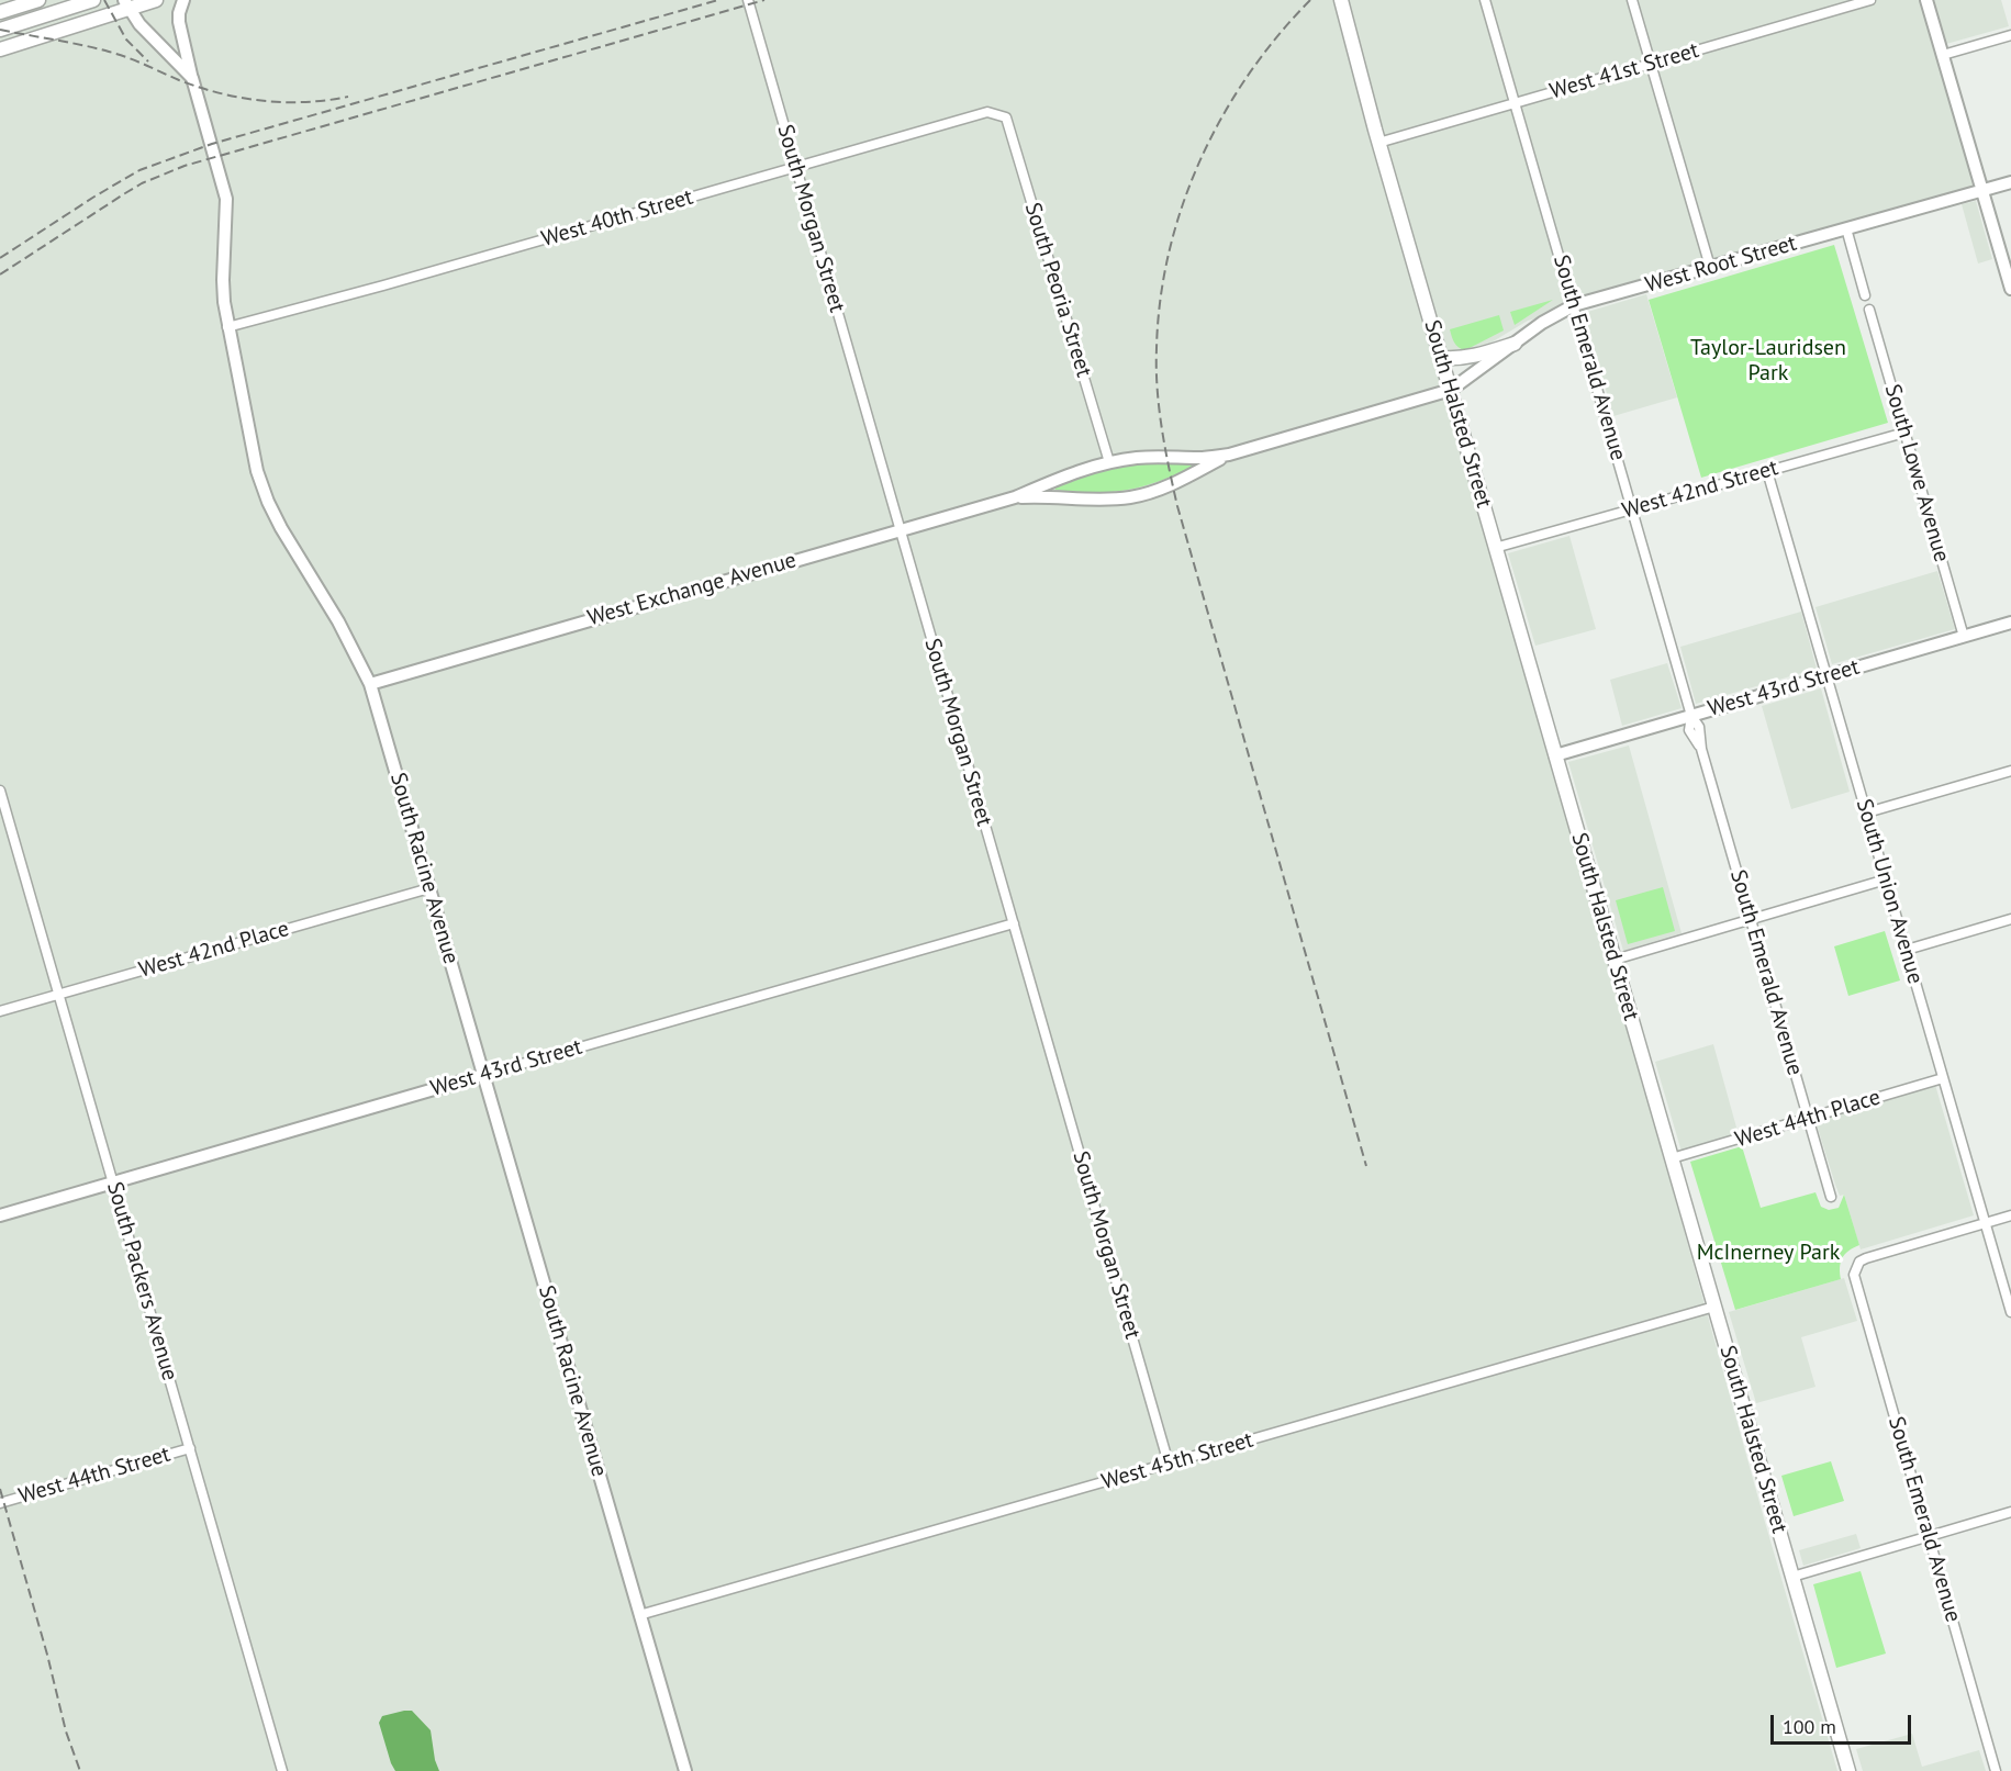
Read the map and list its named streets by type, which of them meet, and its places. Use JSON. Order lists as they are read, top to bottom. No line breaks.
{"streets":{"main road":["South Halsted Street"],"street":["West 41st Street","West 40th Street","South Morgan Street","West Root Street","South Peoria Street","South Emerald Avenue","South Lowe Avenue","West 42nd Street","West Exchange Avenue","West 43rd Street","South Racine Avenue","South Union Avenue","West 42nd Place","West 44th Place","South Packers Avenue","West 45th Street","West 44th Street"]},"crossings":[["West 41st Street","South Emerald Avenue"],["West 41st Street","South Halsted Street"],["West 40th Street","South Morgan Street"],["West 40th Street","South Peoria Street"],["West 40th Street","South Racine Avenue"],["South Morgan Street","West Exchange Avenue"],["South Morgan Street","West 43rd Street"],["South Morgan Street","West 45th Street"],["West Root Street","South Emerald Avenue"],["West Root Street","South Halsted Street"],["West Root Street","West Exchange Avenue"],["South Peoria Street","West Exchange Avenue"],["South Emerald Avenue","West 42nd Street"],["South Emerald Avenue","West 43rd Street"],["South Emerald Avenue","South Union Avenue"],["South Emerald Avenue","West 44th Place"],["South Halsted Street","West 42nd Street"],["South Halsted Street","West Exchange Avenue"],["South Halsted Street","West 43rd Street"],["South Halsted Street","West 44th Place"],["South Halsted Street","West 45th Street"],["South Lowe Avenue","West 42nd Street"],["South Lowe Avenue","West 43rd Street"],["West 42nd Street","South Union Avenue"],["West Exchange Avenue","South Racine Avenue"],["West 43rd Street","South Racine Avenue"],["West 43rd Street","South Union Avenue"],["West 43rd Street","South Packers Avenue"],["South Racine Avenue","West 42nd Place"],["South Racine Avenue","West 45th Street"],["South Union Avenue","West 44th Place"],["West 42nd Place","South Packers Avenue"],["South Packers Avenue","West 44th Street"]],"parks":["Taylor-Lauridsen Park","McInerney Park"],"scale_bar":"100 m"}
